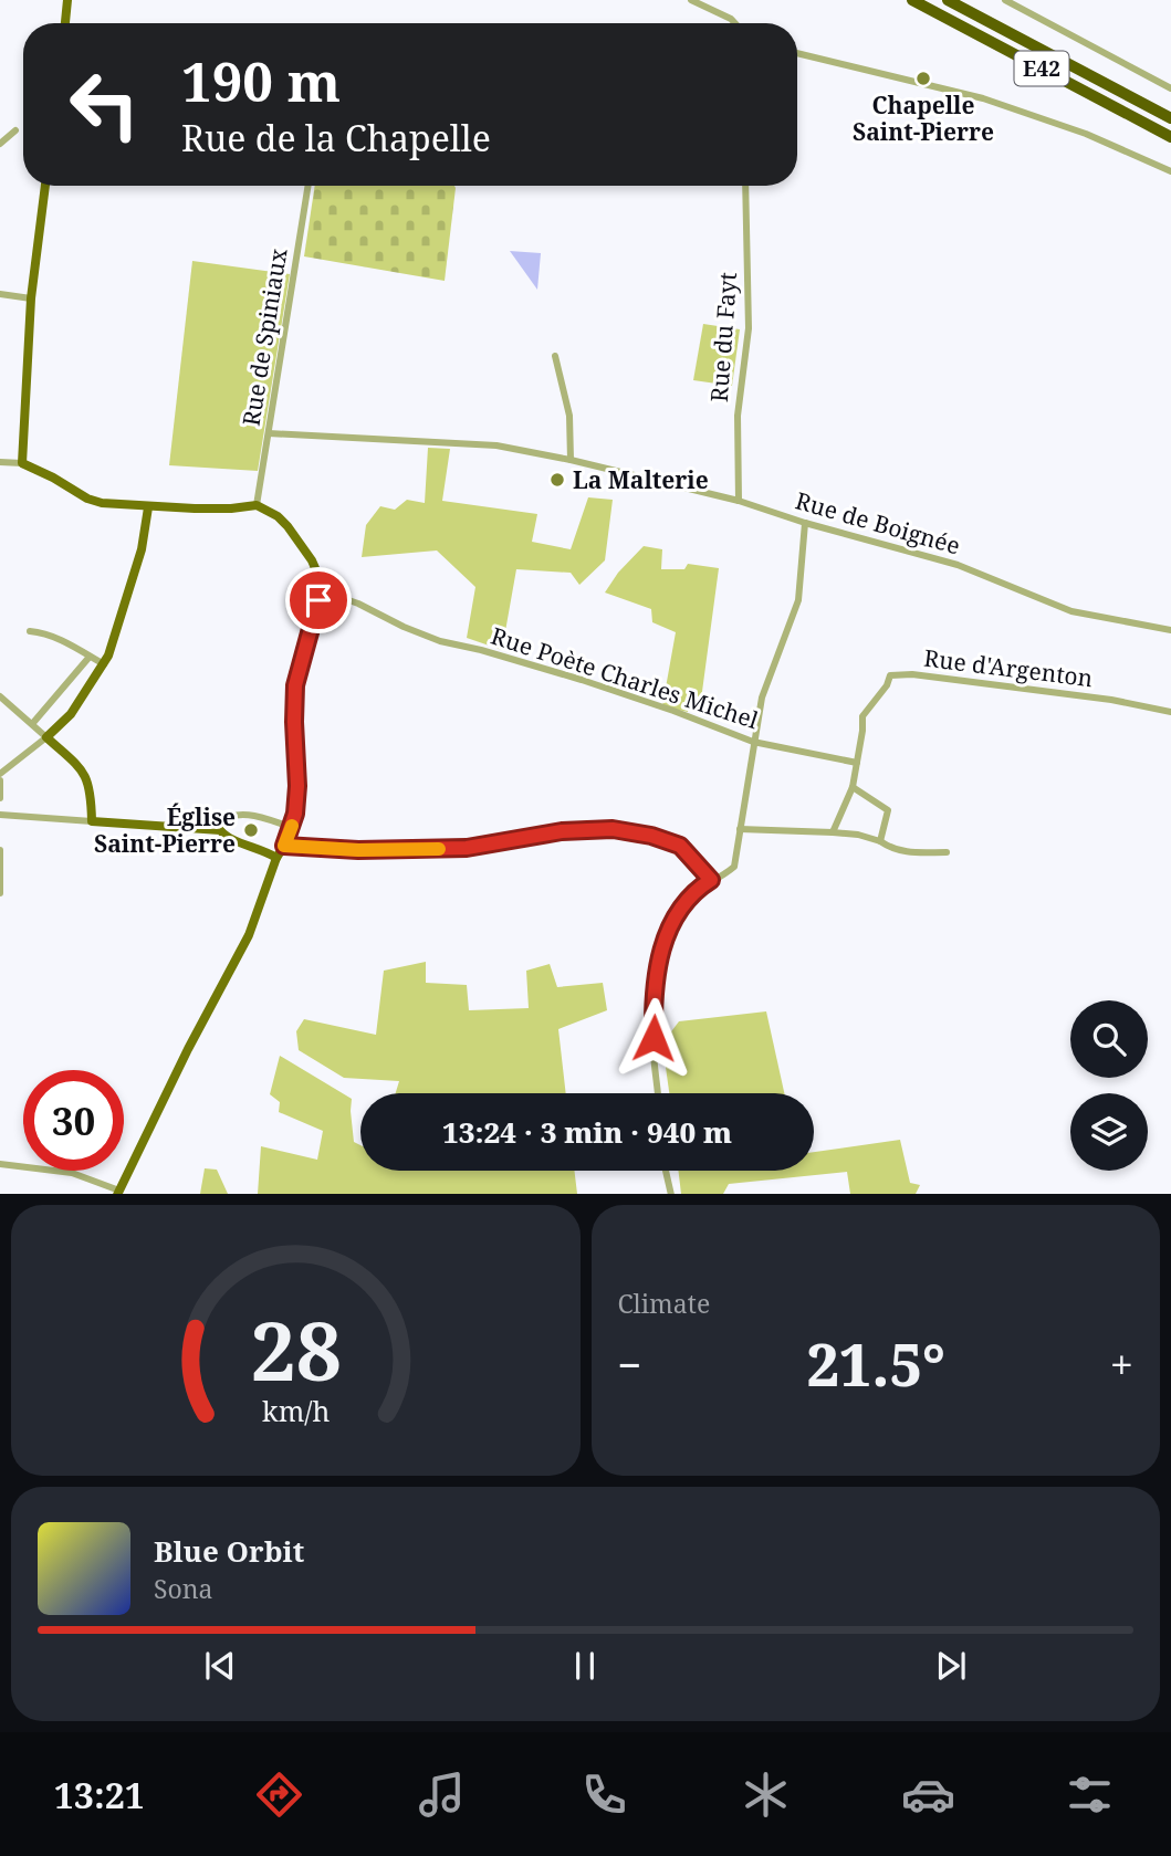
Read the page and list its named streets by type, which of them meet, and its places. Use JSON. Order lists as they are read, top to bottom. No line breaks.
{"streets":{"highway":["E42"],"street":["Rue de Spiniaux","Rue du Fayt","Rue de Boignée","Rue d'Argenton","Rue Poète Charles Michel"]},"crossings":[["Rue de Spiniaux","Rue de Boignée"],["Rue du Fayt","Rue de Boignée"],["Rue d'Argenton","Rue Poète Charles Michel"]],"places":["Chapelle Saint-Pierre","La Malterie","Église Saint-Pierre"],"page":{"turn":["190 m","Rue de la Chapelle"],"limit":"30","trip":"13:24 · 3 min · 940 m","tile":"Climate","heat":["−","21.5°","+"],"song":["Blue Orbit","Sona"],"tabs":"13:21","gauge":["28","km/h"]}}
